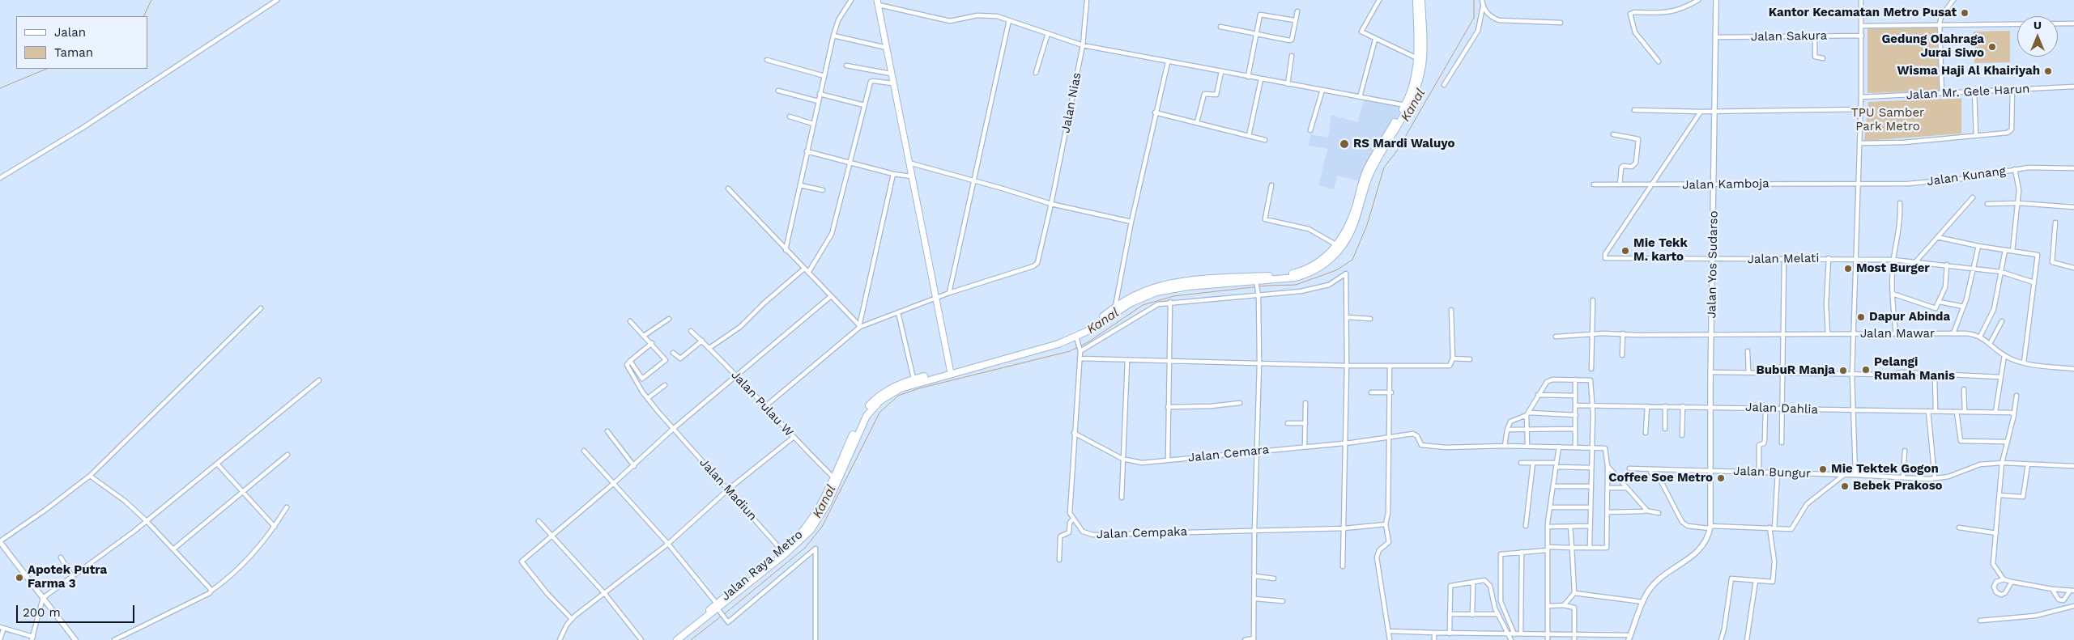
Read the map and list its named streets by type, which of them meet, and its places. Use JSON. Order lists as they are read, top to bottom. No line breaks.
{"streets":{"highway":["Jalan Raya Metro"],"street":["Jalan Sakura","Jalan Mr. Gele Harun","Jalan Nias","Jalan Kunang","Jalan Kamboja","Jalan Melati","Jalan Yos Sudarso","Jalan Mawar","Jalan Pulau W","Jalan Dahlia","Jalan Cemara","Jalan Bungur","Jalan Madiun","Jalan Cempaka"]},"crossings":[["Jalan Sakura","Jalan Yos Sudarso"],["Jalan Kunang","Jalan Kamboja"],["Jalan Kamboja","Jalan Melati"],["Jalan Kamboja","Jalan Yos Sudarso"],["Jalan Melati","Jalan Yos Sudarso"],["Jalan Yos Sudarso","Jalan Mawar"],["Jalan Yos Sudarso","Jalan Dahlia"],["Jalan Yos Sudarso","Jalan Bungur"],["Jalan Pulau W","Jalan Raya Metro"],["Jalan Madiun","Jalan Raya Metro"]],"water":["Kanal"],"parks":["TPU Samber Park Metro"],"places":["Kantor Kecamatan Metro Pusat","Gedung Olahraga Jurai Siwo","Wisma Haji Al Khairiyah","RS Mardi Waluyo","Mie Tekk M. karto","Most Burger","Dapur Abinda","Pelangi Rumah Manis","BubuR Manja","Mie Tektek Gogon","Coffee Soe Metro","Bebek Prakoso","Apotek Putra Farma 3"],"legend":["Jalan","Taman"],"scale_bar":"200 m","north":"top"}
